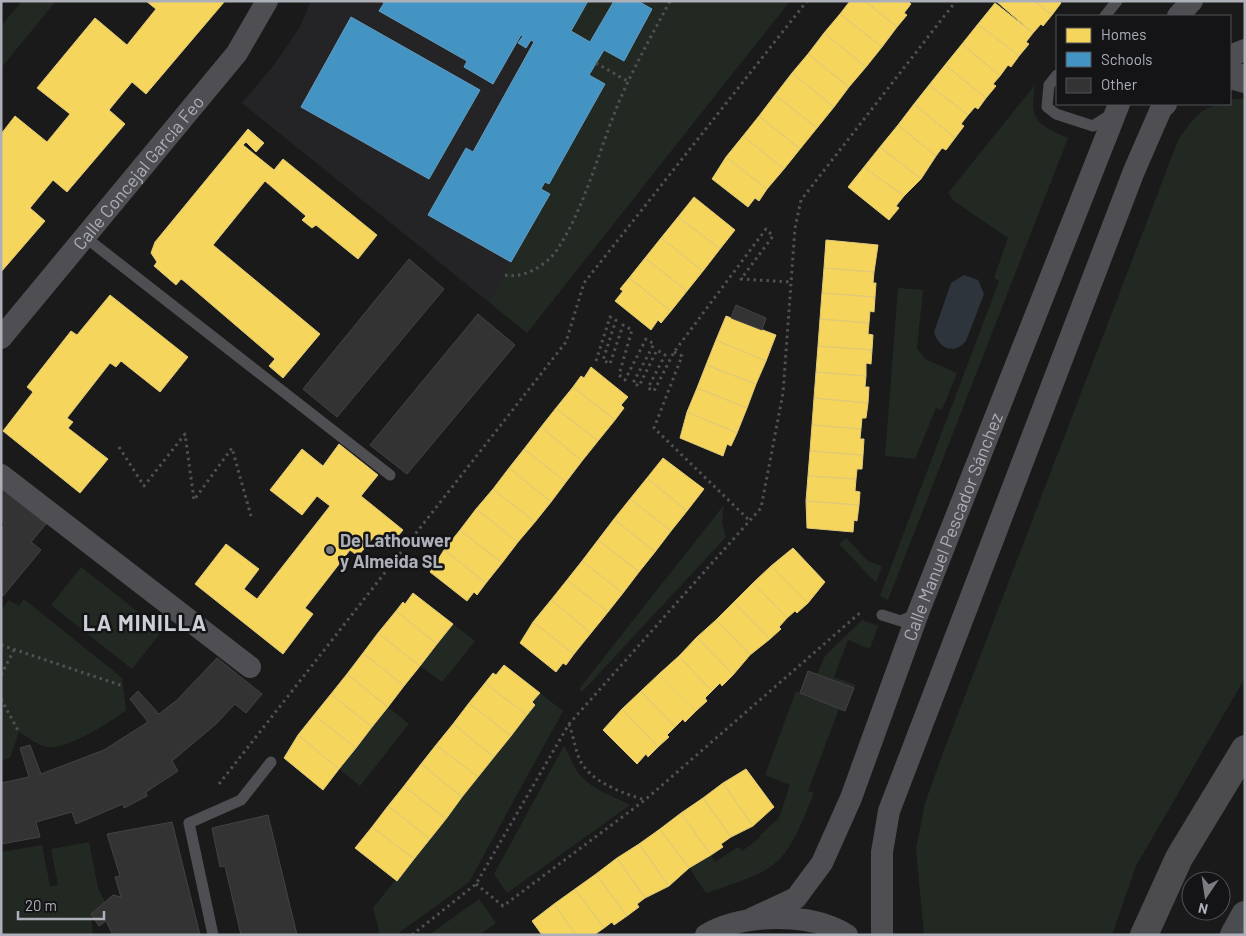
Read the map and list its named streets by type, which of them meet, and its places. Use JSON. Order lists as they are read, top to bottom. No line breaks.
{"streets":{"street":["Calle Concejal García Feo","Calle Manuel Pescador Sánchez"]},"districts":["LA MINILLA"],"places":["De Lathouwer y Almeida SL"],"legend":["Homes","Schools","Other"],"scale_bar":"20 m","north":"bottom"}
